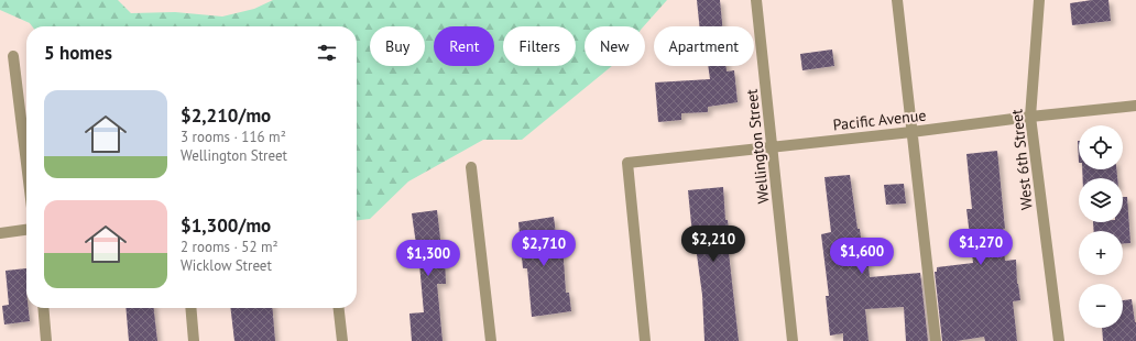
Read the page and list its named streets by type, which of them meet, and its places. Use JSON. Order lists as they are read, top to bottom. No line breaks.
{"streets":{"street":["Pacific Avenue","Wellington Street","West 6th Street"]},"crossings":[["Pacific Avenue","Wellington Street"],["Pacific Avenue","West 6th Street"]],"page":{"chip":["Buy","Rent","Filters","New","Apartment"],"heading":"5 homes","list":[{"name":"$2,210/mo","note":"3 rooms · 116 m² · Wellington Street"},{"name":"$1,300/mo","note":"2 rooms · 52 m² · Wicklow Street"}],"map_buttons":["+","−"],"price":["$2,210","$1,270","$2,710","$1,600","$1,300"]}}
